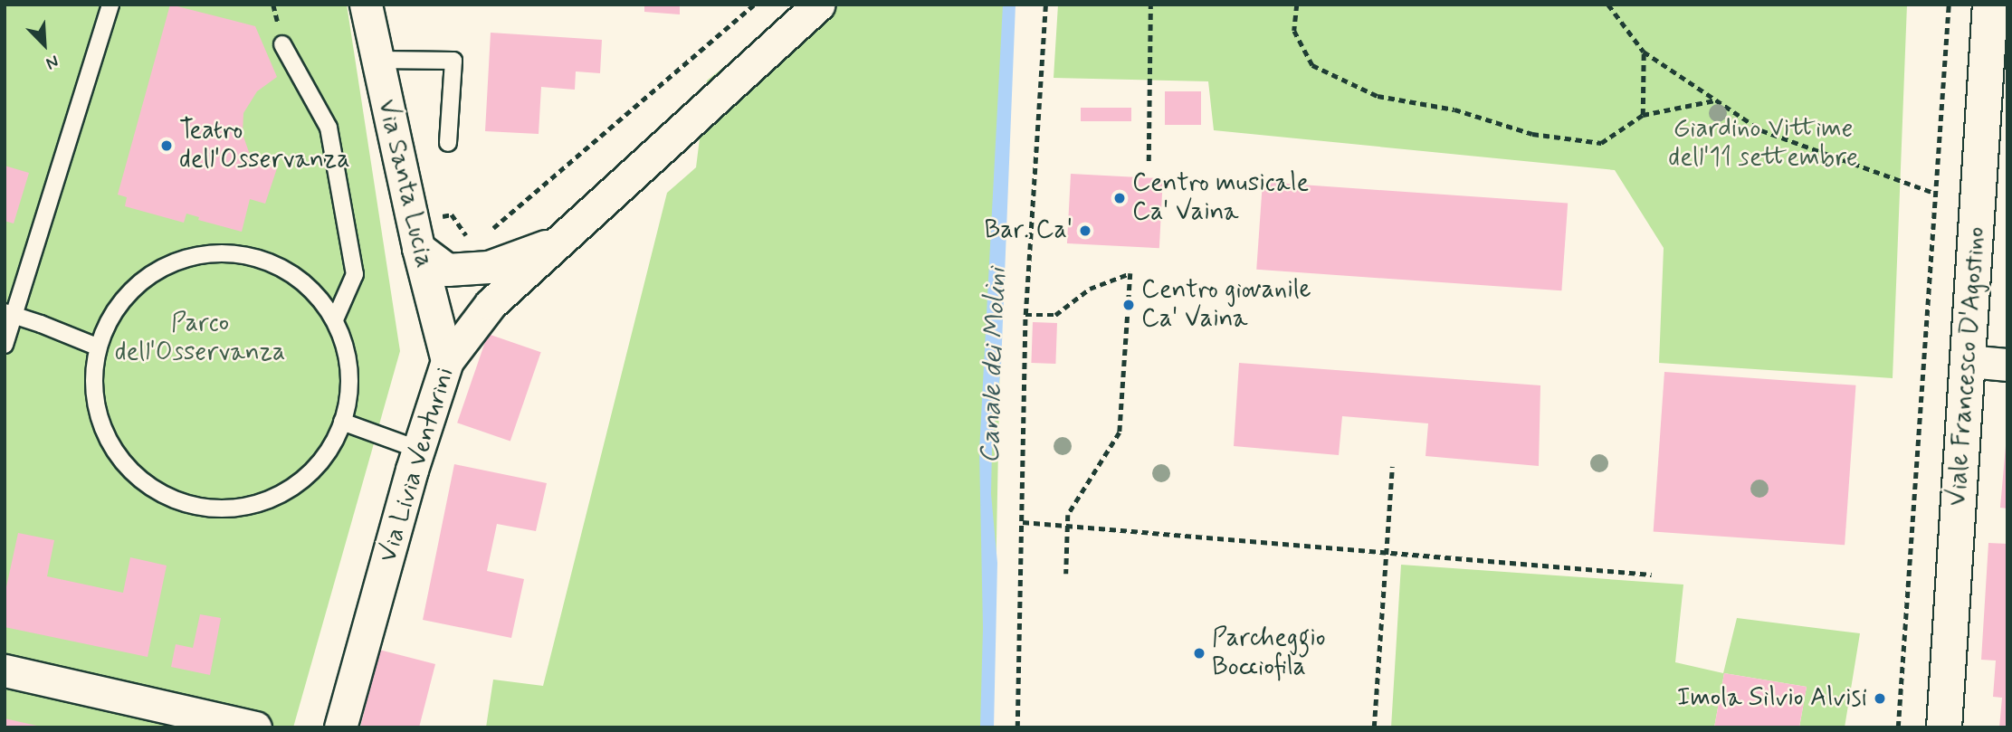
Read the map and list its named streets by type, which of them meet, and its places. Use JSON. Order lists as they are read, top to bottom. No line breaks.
{"streets":{"street":["Via Santa Lucia","Viale Francesco D'Agostino","Via Livia Venturini"]},"crossings":[["Via Santa Lucia","Via Livia Venturini"]],"water":["Canale dei Molini"],"parks":["Giardino Vittime dell'11 settembre","Parco dell'Osservanza"],"places":["Teatro dell'Osservanza","Centro musicale Ca' Vaina","Bar. Ca'","Centro giovanile Ca' Vaina","Parcheggio Bocciofila","Imola Silvio Alvisi"],"north":"bottom right"}
